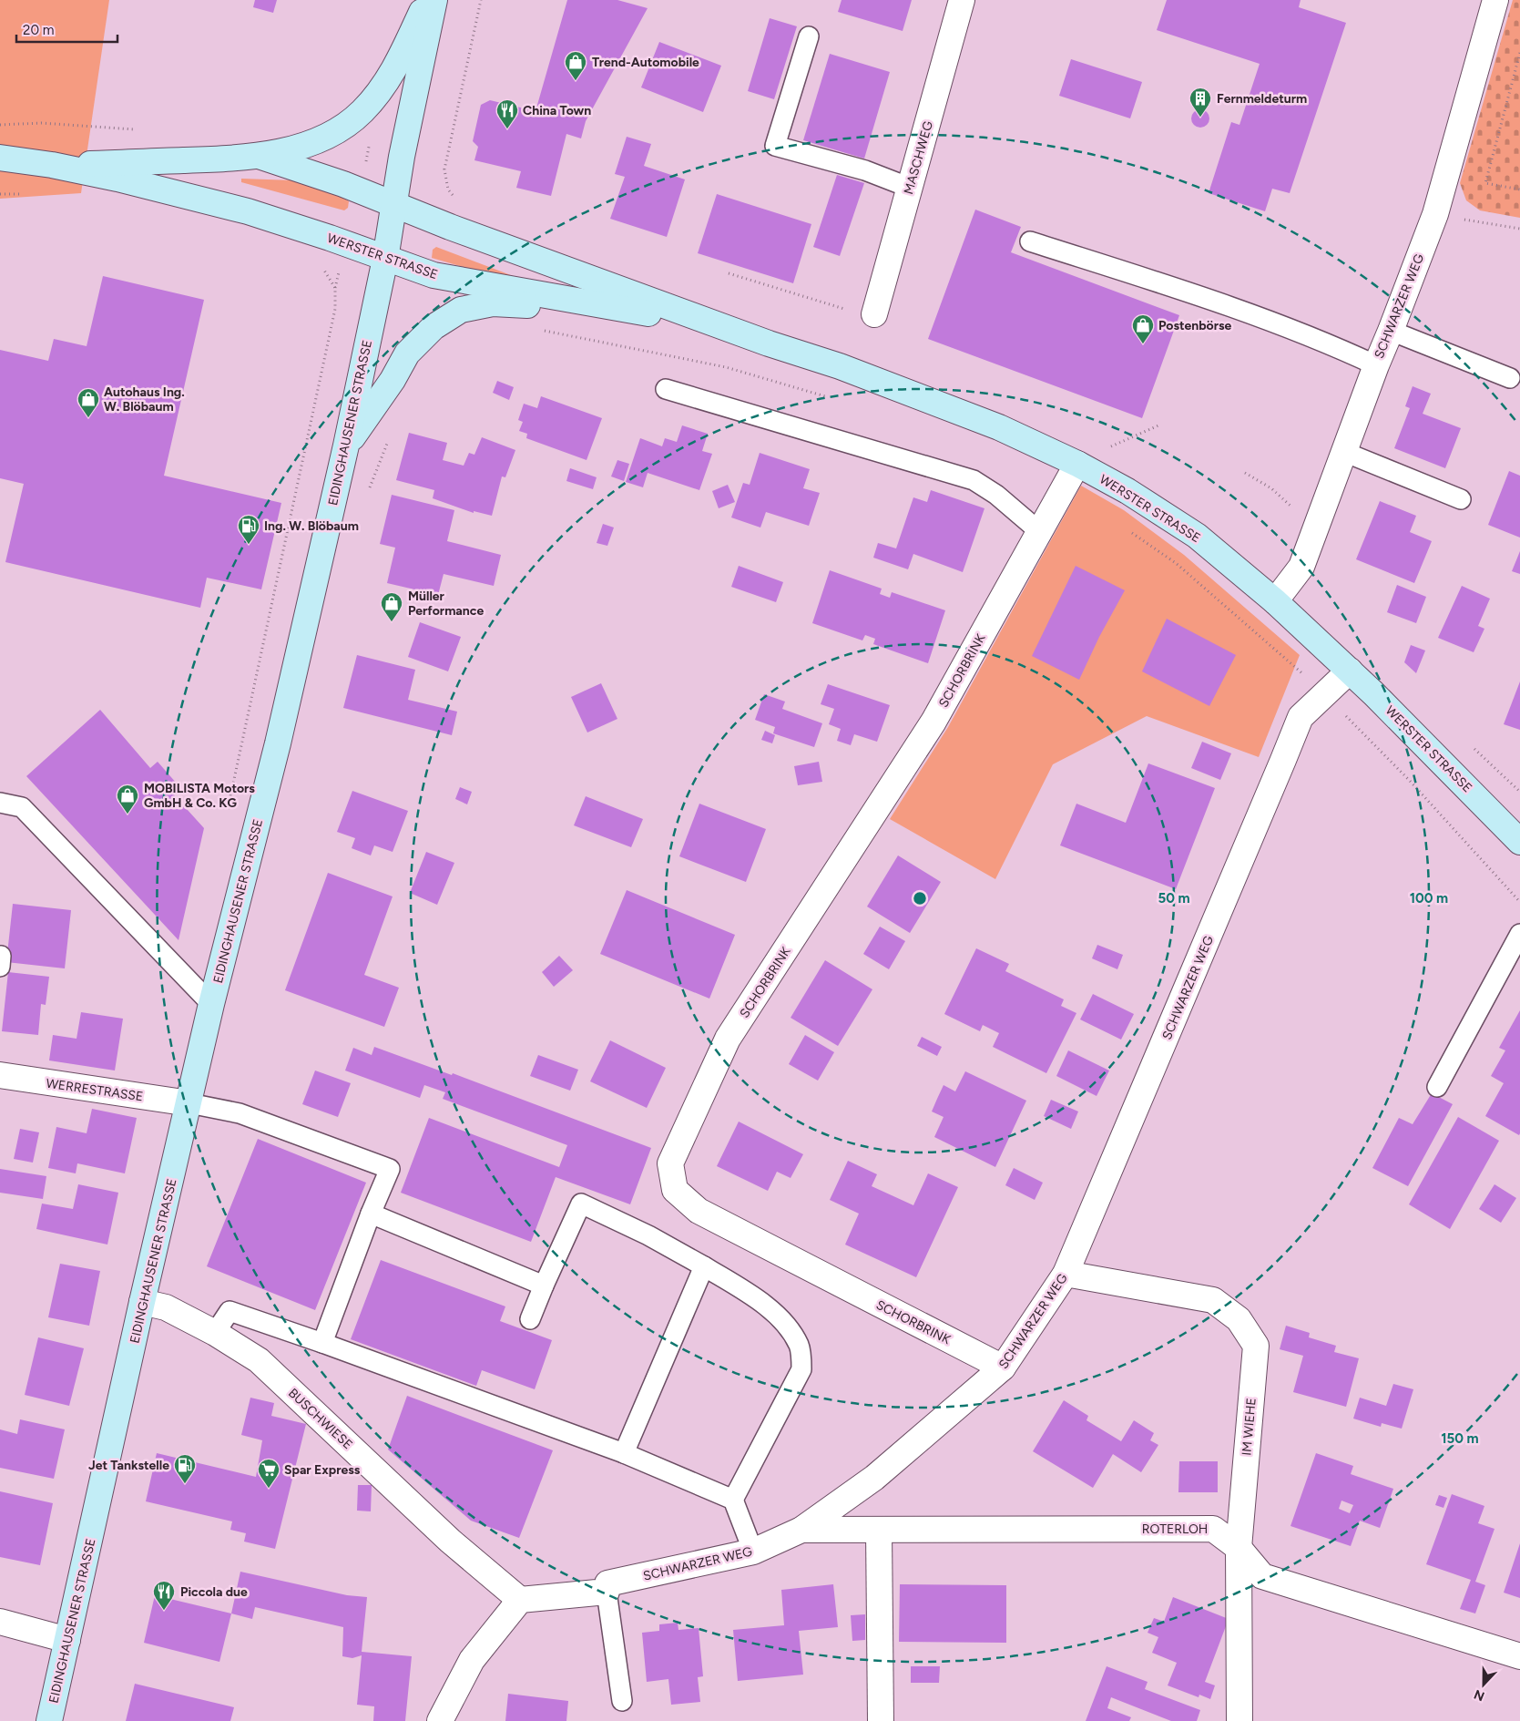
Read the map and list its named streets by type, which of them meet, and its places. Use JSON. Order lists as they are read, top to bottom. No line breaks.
{"streets":{"main road":["WERSTER STRASSE","EIDINGHAUSENER STRASSE"],"street":["MASCHWEG","SCHWARZER WEG","SCHORBRINK","WERRESTRASSE","BUSCHWIESE","IM WIEHE","ROTERLOH"]},"crossings":[["WERSTER STRASSE","SCHWARZER WEG"],["WERSTER STRASSE","EIDINGHAUSENER STRASSE"],["WERSTER STRASSE","SCHORBRINK"],["SCHWARZER WEG","SCHORBRINK"],["SCHWARZER WEG","IM WIEHE"],["SCHWARZER WEG","ROTERLOH"],["EIDINGHAUSENER STRASSE","WERRESTRASSE"],["EIDINGHAUSENER STRASSE","BUSCHWIESE"],["IM WIEHE","ROTERLOH"]],"places":{"shop":["Trend-Automobile","Postenbörse","Autohaus Ing. W. Blöbaum","Müller Performance","MOBILISTA Motors GmbH & Co. KG"],"building":["Fernmeldeturm"],"restaurant":["China Town","Piccola due"],"fuel station":["Ing. W. Blöbaum","Jet Tankstelle"],"supermarket":["Spar Express"]},"scale_bar":"20 m","north":"bottom","rings":["50 m","100 m","150 m"]}
